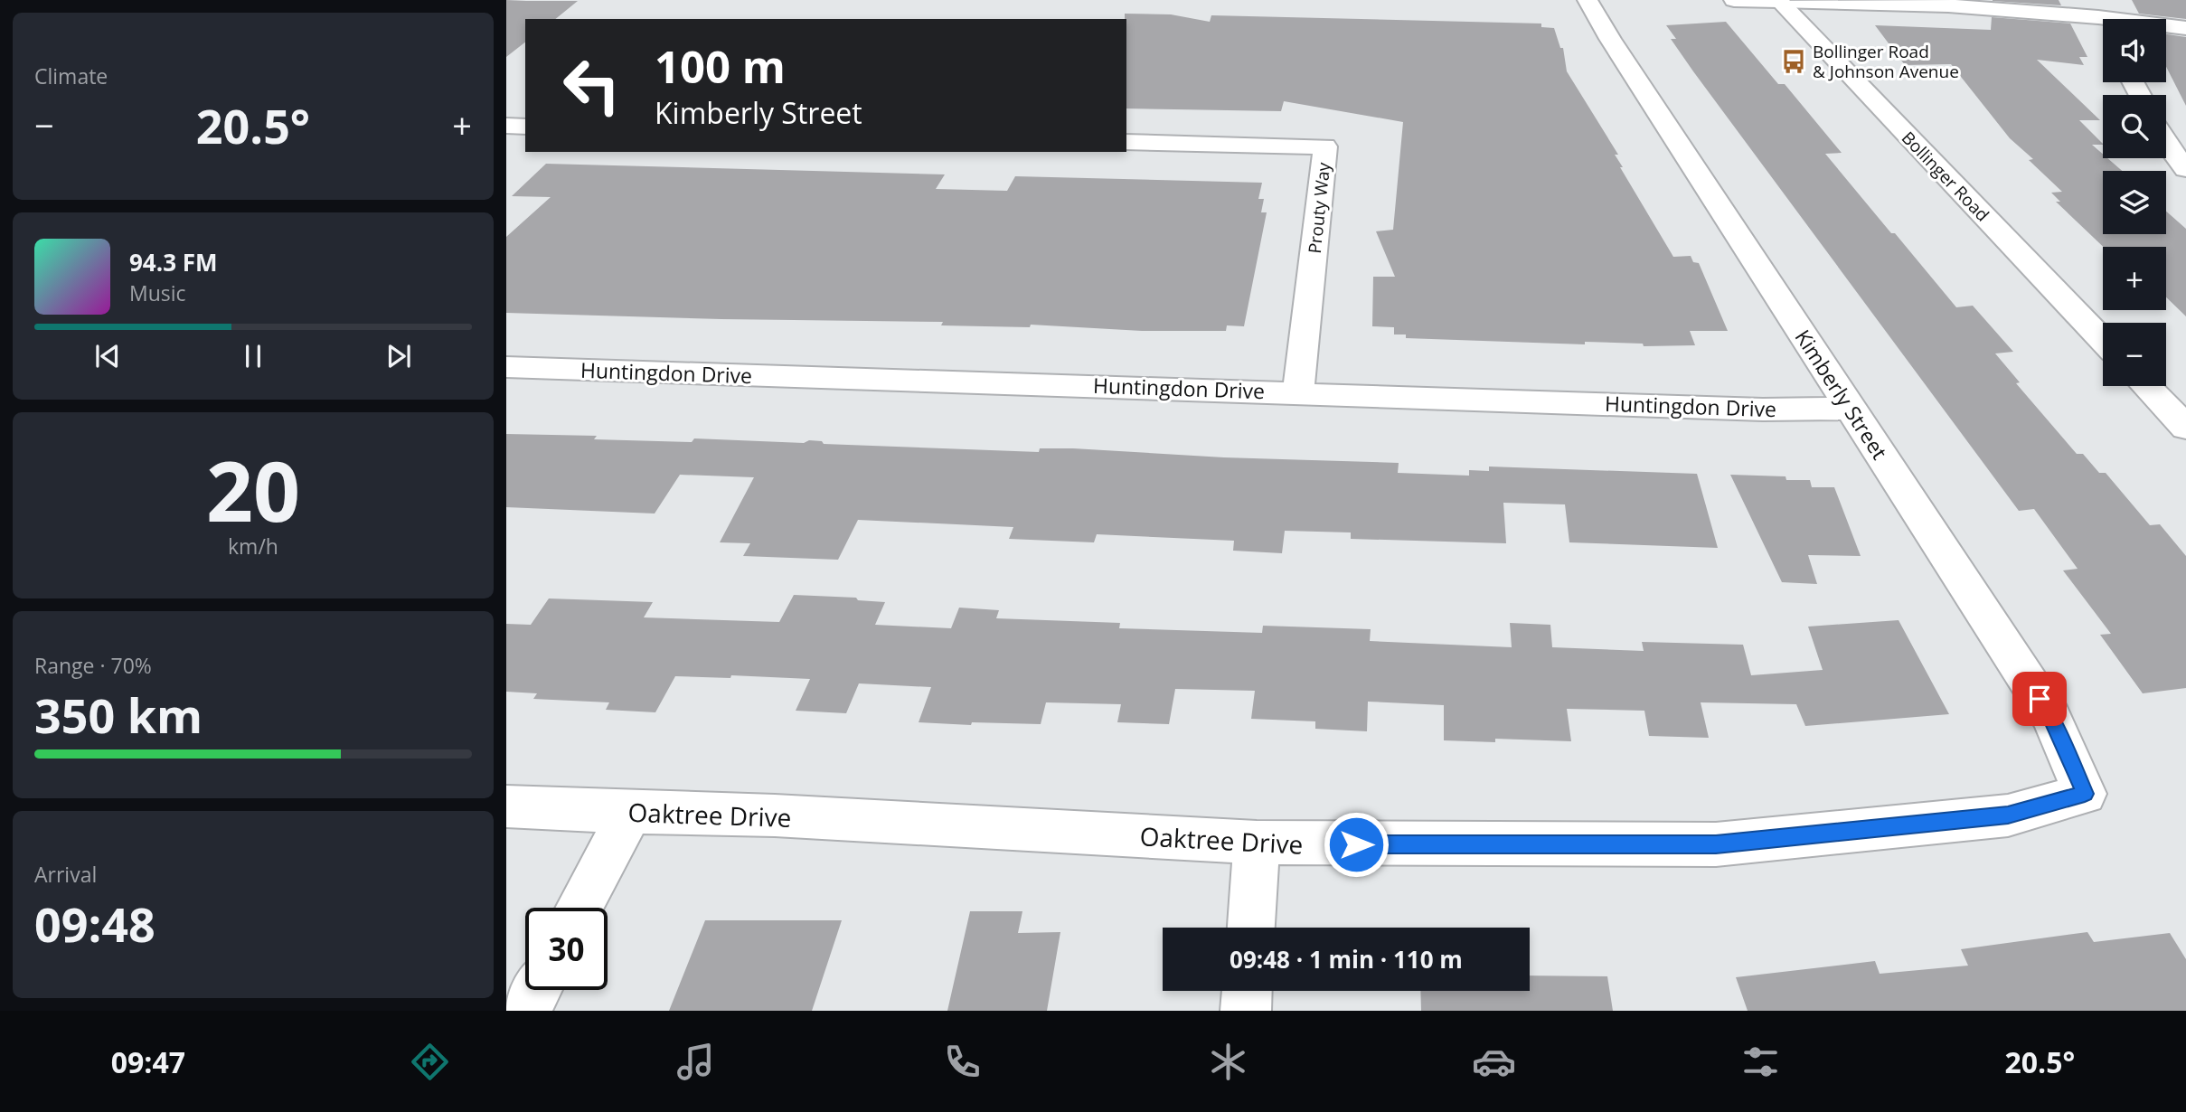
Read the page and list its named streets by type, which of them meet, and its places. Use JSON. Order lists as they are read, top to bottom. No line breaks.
{"streets":{"street":["Bollinger Road","Prouty Way","Huntingdon Drive","Kimberly Street","Oaktree Drive"]},"crossings":[["Prouty Way","Huntingdon Drive"],["Huntingdon Drive","Kimberly Street"],["Kimberly Street","Oaktree Drive"]],"places":{"bus stop":["Bollinger Road & Johnson Avenue"]},"page":{"tile":["Climate",["20","km/h"],["Range · 70%","350 km"],["Arrival","09:48"]],"map_buttons":["+","−"],"turn":["100 m","Kimberly Street"],"heat":["−","20.5°","+"],"song":["94.3 FM","Music"],"limit":"30","trip":"09:48 · 1 min · 110 m","tabs":["09:47","20.5°"]}}
